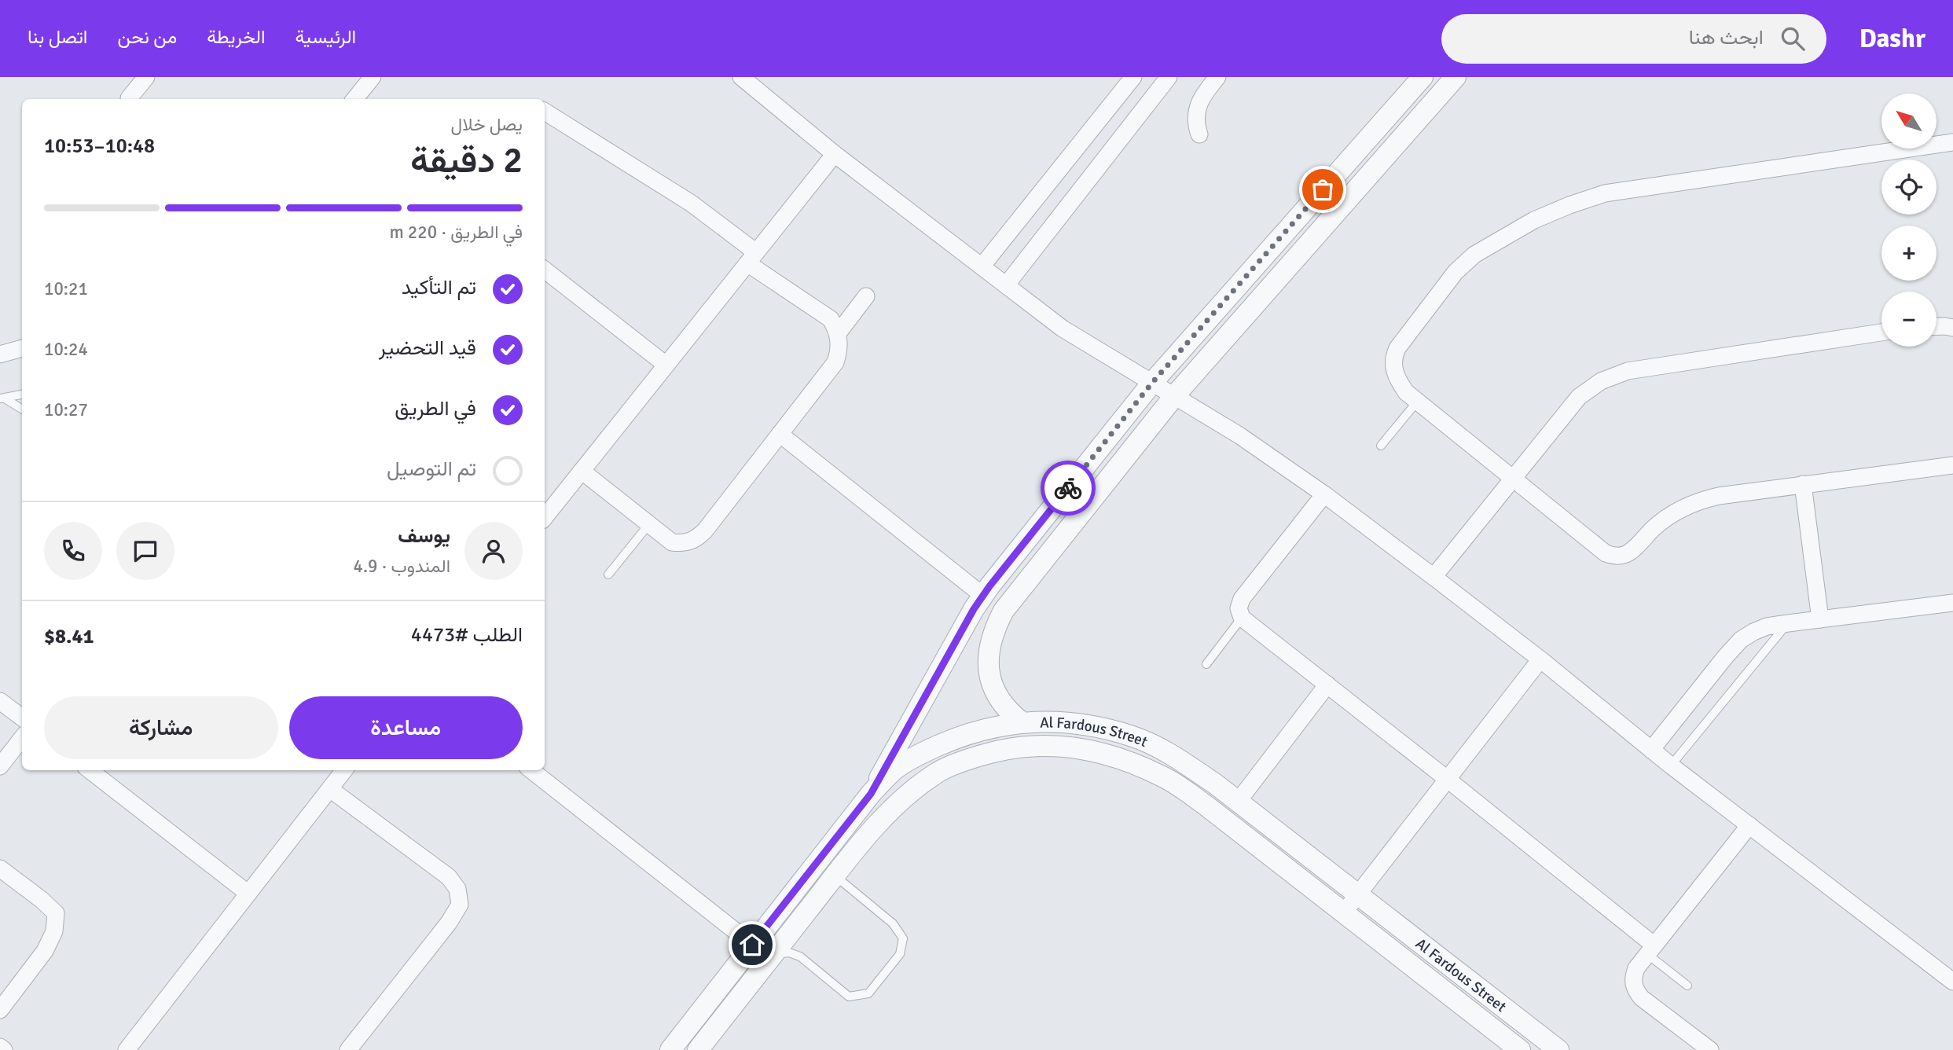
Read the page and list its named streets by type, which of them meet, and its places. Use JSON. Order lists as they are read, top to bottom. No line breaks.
{"streets":{"street":["Al Fardous Street"]},"north":"top left","page":{"header":"Dashr","search":"ابحث هنا","nav":["الرئيسية","الخريطة","من نحن","اتصل بنا"],"map_buttons":["+","−"],"heading":["2 دقيقة","يصل خلال","10:48–10:53"],"panel":["يوسف","المندوب · 4.9","الطلب #4473","$8.41"],"bar":"في الطريق · 220 m","list":[["تم التأكيد","10:21"],["قيد التحضير","10:24"],["في الطريق","10:27"],"تم التوصيل"],"buttons":["مساعدة","مشاركة"]}}
